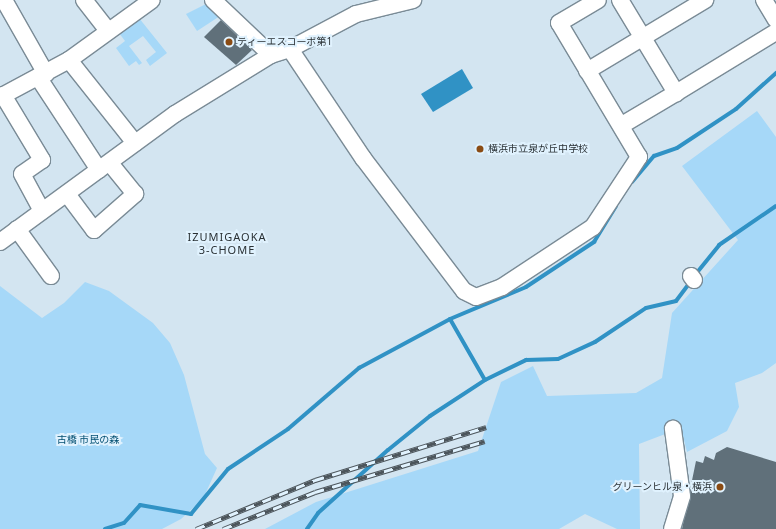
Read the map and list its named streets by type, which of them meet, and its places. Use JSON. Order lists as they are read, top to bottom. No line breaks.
{"districts":["IZUMIGAOKA 3-CHOME"],"parks":["古橋 市民の森"],"places":["ティーエスコーポ第1","横浜市立泉が丘中学校","グリーンヒル泉・横浜"]}
